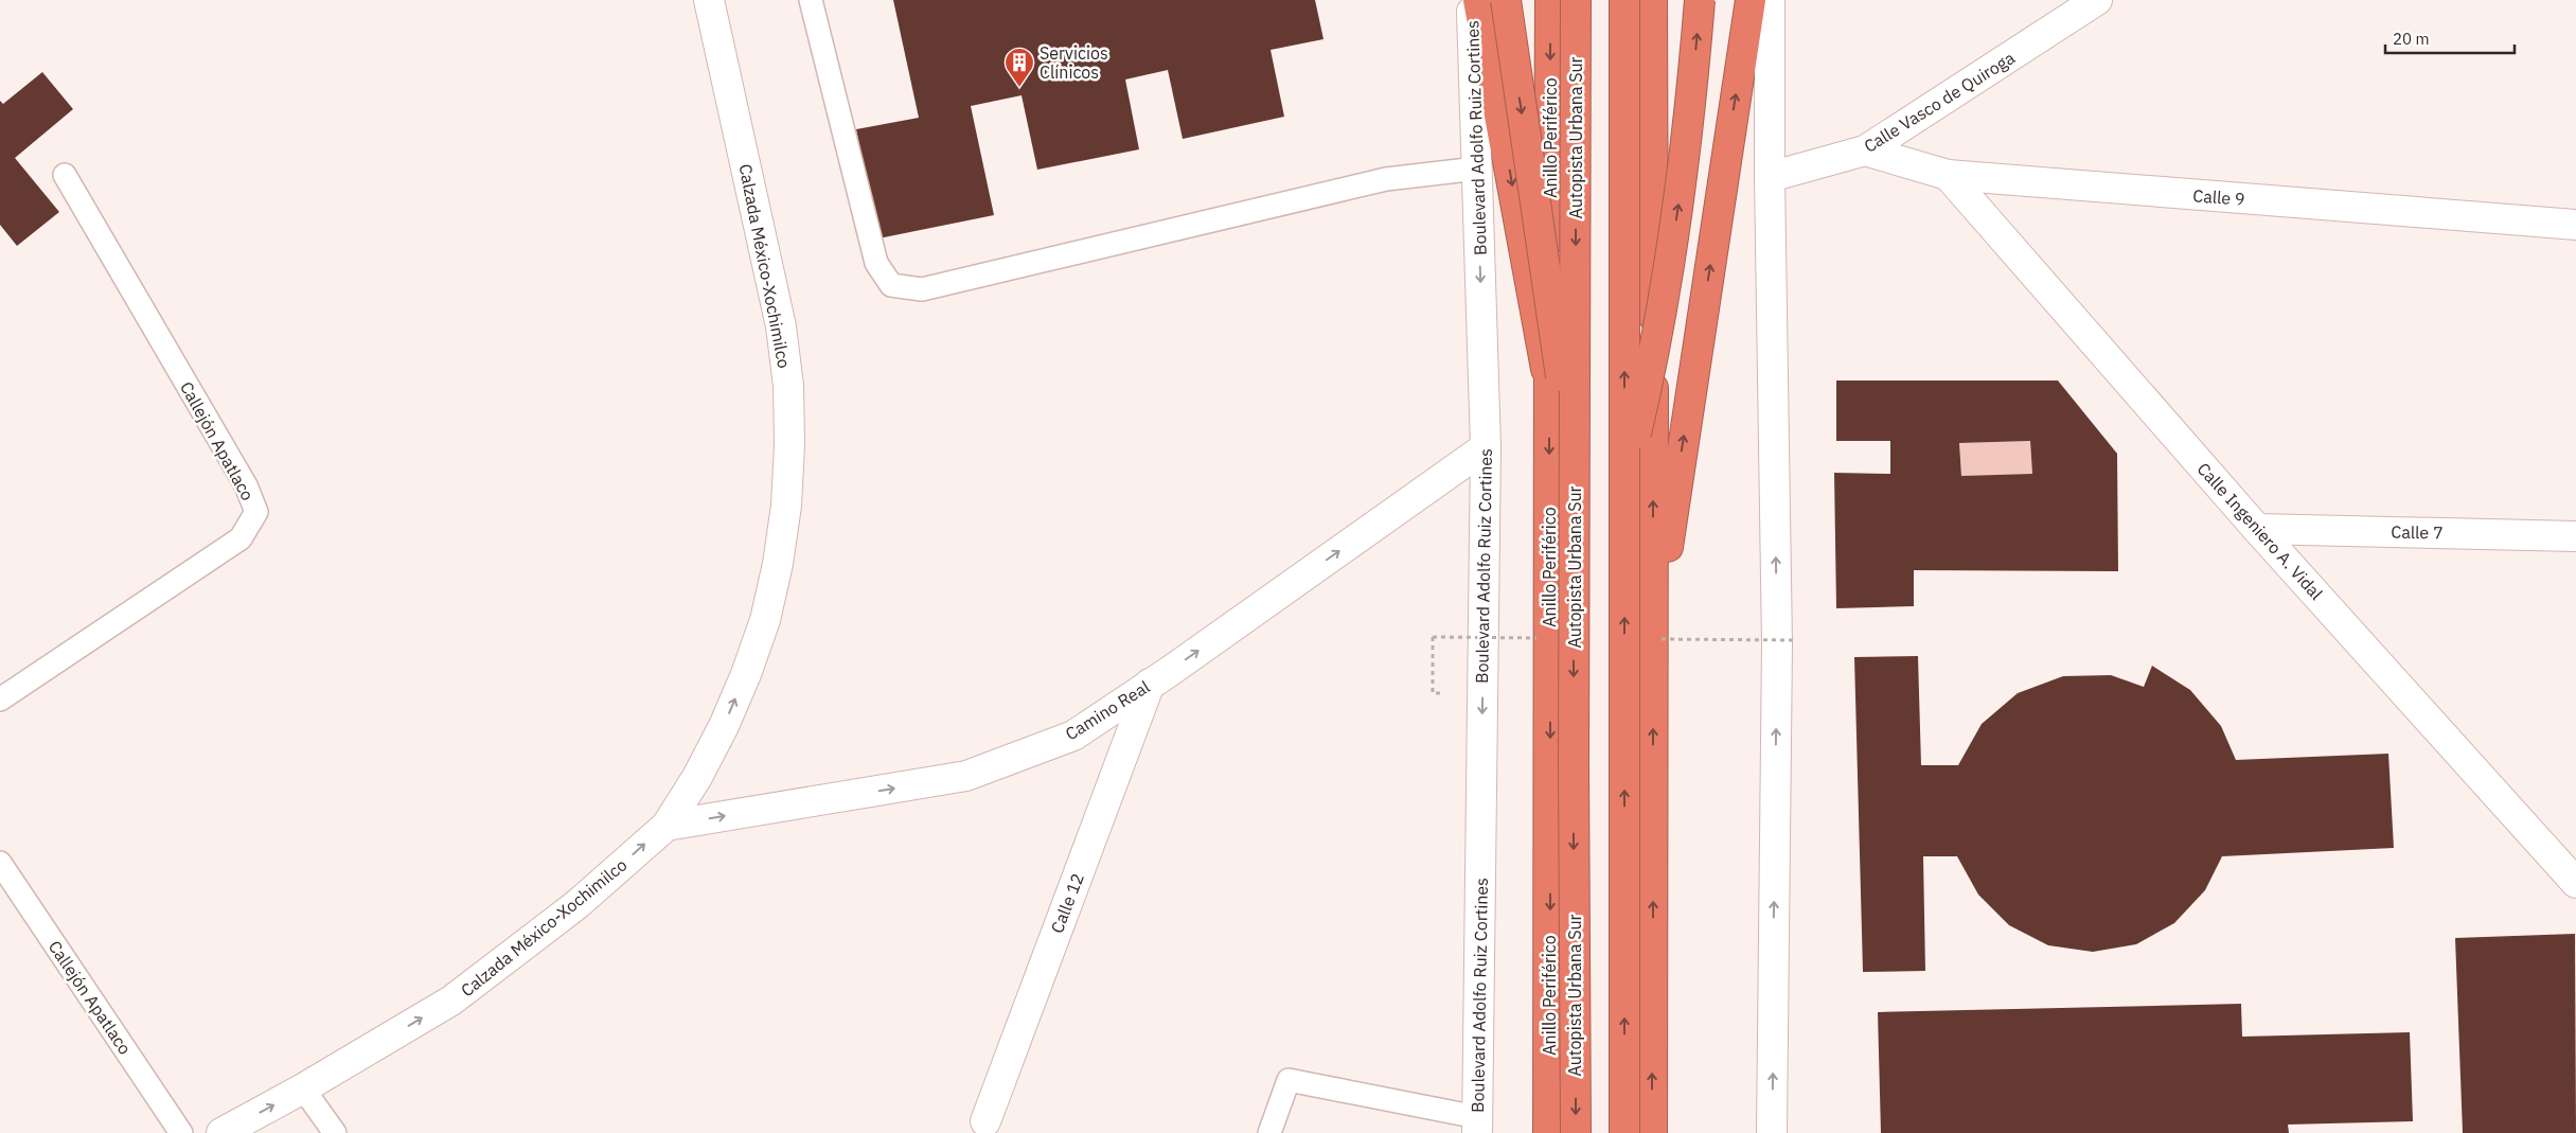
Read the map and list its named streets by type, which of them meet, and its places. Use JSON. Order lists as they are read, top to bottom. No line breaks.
{"streets":{"highway":["Anillo Periférico","Autopista Urbana Sur"],"street":["Calle Vasco de Quiroga","Boulevard Adolfo Ruiz Cortines","Calle 9","Calzada México-Xochimilco","Calle Ingeniero A. Vidal","Calle 7","Camino Real","Calle 12"],"lane":["Callejón Apatlaco"]},"crossings":[["Calle Vasco de Quiroga","Calle 9"],["Boulevard Adolfo Ruiz Cortines","Camino Real"],["Calle 9","Calle Ingeniero A. Vidal"],["Calzada México-Xochimilco","Camino Real"],["Calle Ingeniero A. Vidal","Calle 7"],["Camino Real","Calle 12"]],"one_way":["Boulevard Adolfo Ruiz Cortines","Calzada México-Xochimilco","Camino Real"],"places":{"building":["Servicios Clínicos"]},"scale_bar":"20 m"}
